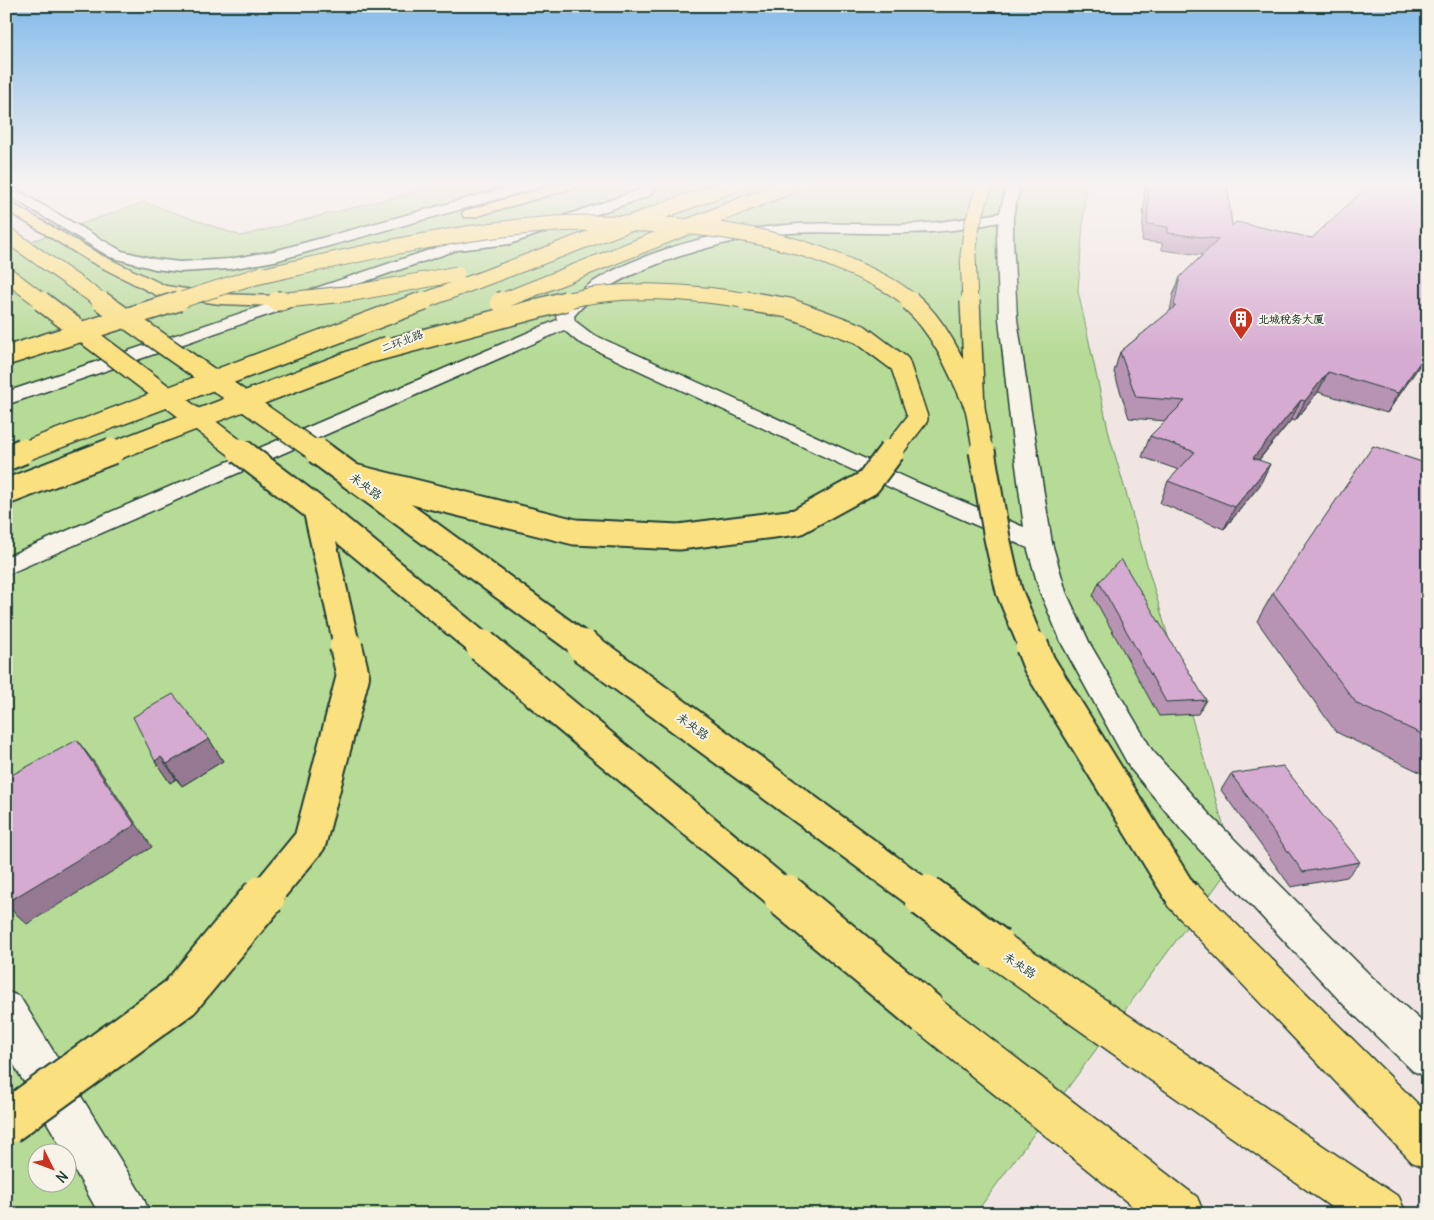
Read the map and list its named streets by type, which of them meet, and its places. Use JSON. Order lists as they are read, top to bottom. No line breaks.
{"streets":{"main road":["二环北路","未央路"]},"places":{"building":["北城税务大厦"]},"north":"bottom right"}
